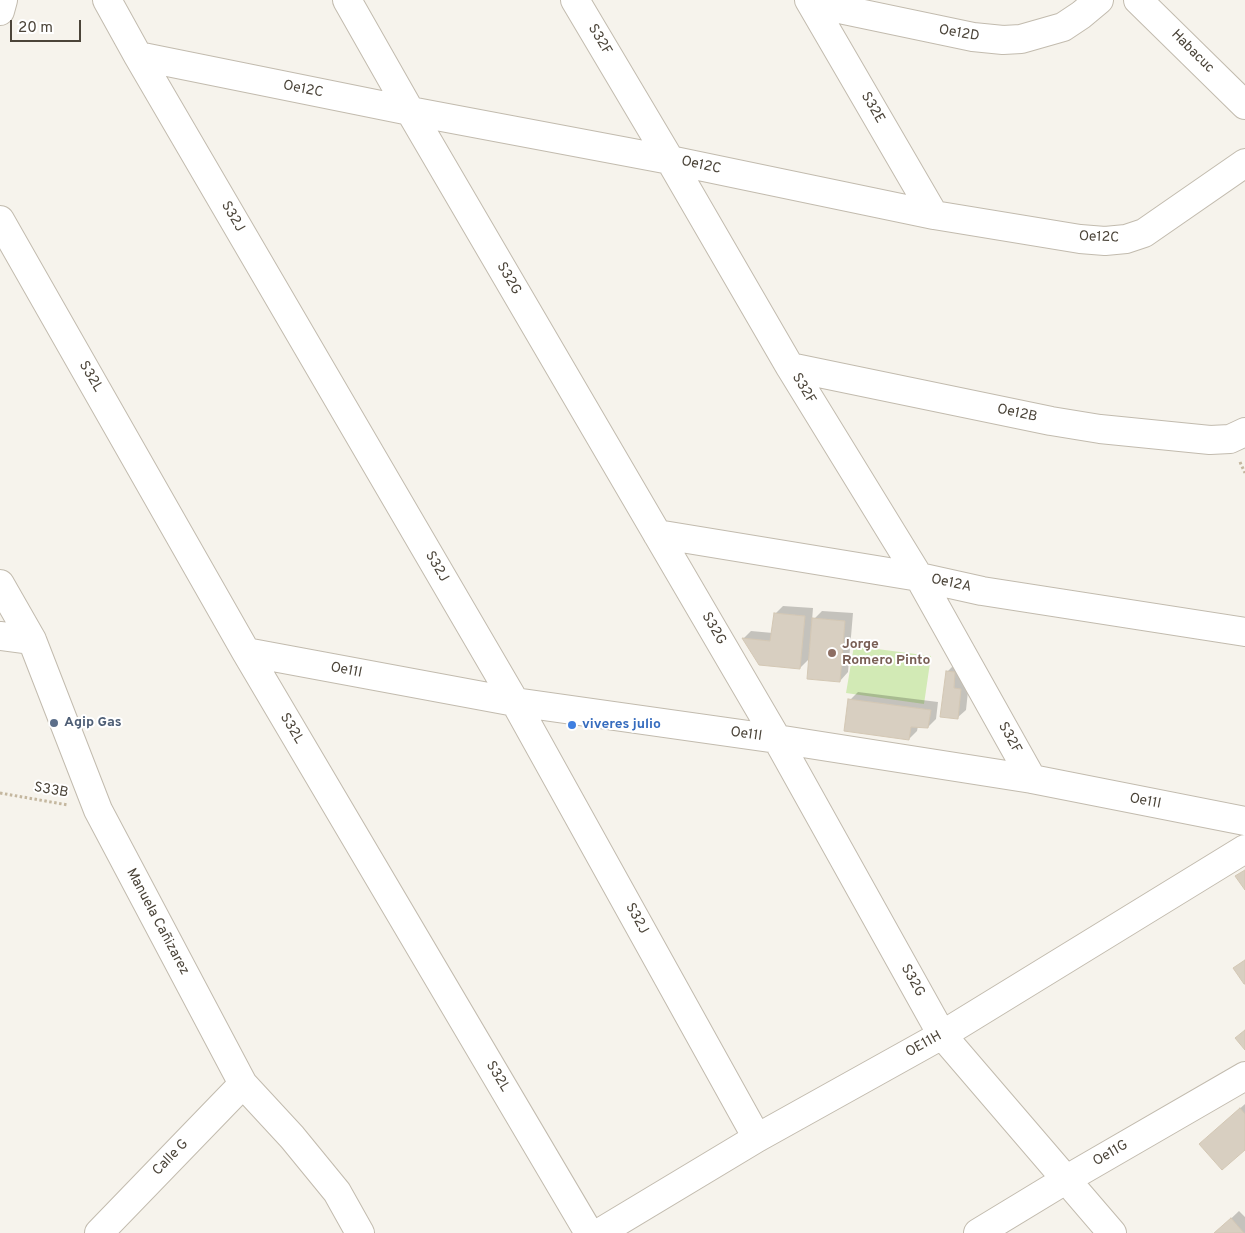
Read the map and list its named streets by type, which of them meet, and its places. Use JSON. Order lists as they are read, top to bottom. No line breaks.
{"streets":{"street":["Oe12D","S32F","Habacuc","Oe12C","S32E","S32J","S32G","S32L","Oe12B","Oe12A","Oe11l","Manuela Cañizarez","OE11H","Oe11G","Calle G"],"path":["S33B"]},"crossings":[["Oe12D","S32E"],["S32F","Oe12C"],["S32F","Oe12B"],["S32F","Oe12A"],["S32F","Oe11l"],["Oe12C","S32E"],["Oe12C","S32J"],["Oe12C","S32G"],["S32J","Oe11l"],["S32J","OE11H"],["S32G","Oe12A"],["S32G","Oe11l"],["S32G","OE11H"],["S32G","Oe11G"],["S32L","Oe11l"],["S33B","Manuela Cañizarez"],["Manuela Cañizarez","Calle G"]],"places":["Jorge Romero Pinto","Agip Gas","viveres julio"],"scale_bar":"20 m"}
